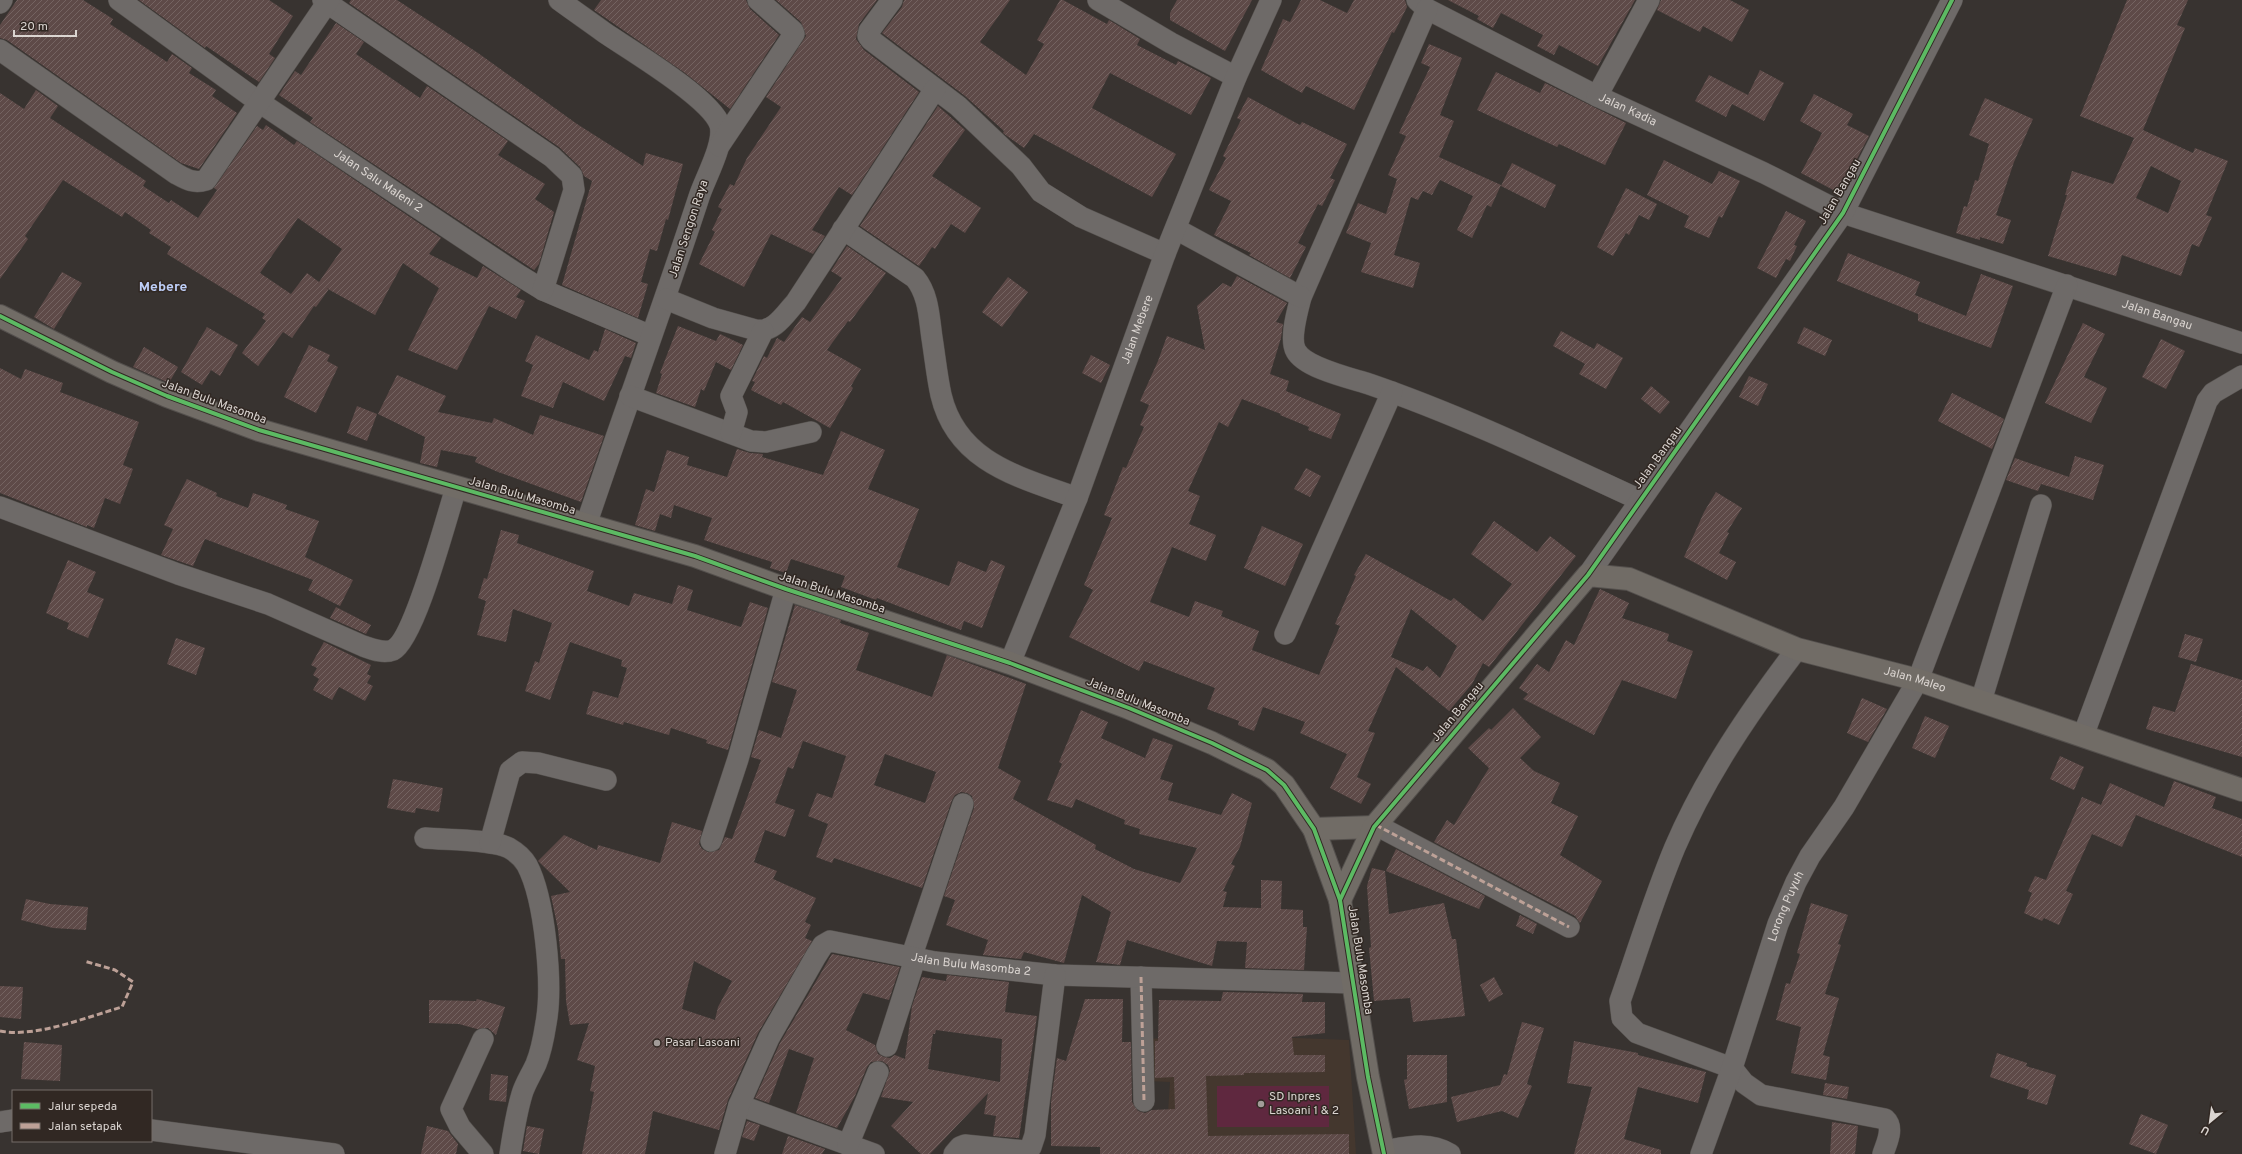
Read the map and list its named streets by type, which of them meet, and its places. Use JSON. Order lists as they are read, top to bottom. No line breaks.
{"streets":{"street":["Jalan Kadia","Jalan Salu Maleni 2","Jalan Bangau","Jalan Sengon Raya","Jalan Mebere","Jalan Bulu Masomba","Jalan Maleo","Lorong Puyuh","Jalan Bulu Masomba 2"]},"crossings":[["Jalan Kadia","Jalan Bangau"],["Jalan Salu Maleni 2","Jalan Sengon Raya"],["Jalan Bangau","Jalan Bulu Masomba"],["Jalan Bangau","Jalan Maleo"],["Jalan Bangau","Lorong Puyuh"],["Jalan Sengon Raya","Jalan Bulu Masomba"],["Jalan Mebere","Jalan Bulu Masomba"],["Jalan Bulu Masomba","Jalan Bulu Masomba 2"],["Jalan Maleo","Lorong Puyuh"]],"districts":["Mebere"],"places":["Pasar Lasoani","SD Inpres Lasoani 1 & 2"],"legend":["Jalur sepeda","Jalan setapak"],"scale_bar":"20 m","north":"bottom left"}
